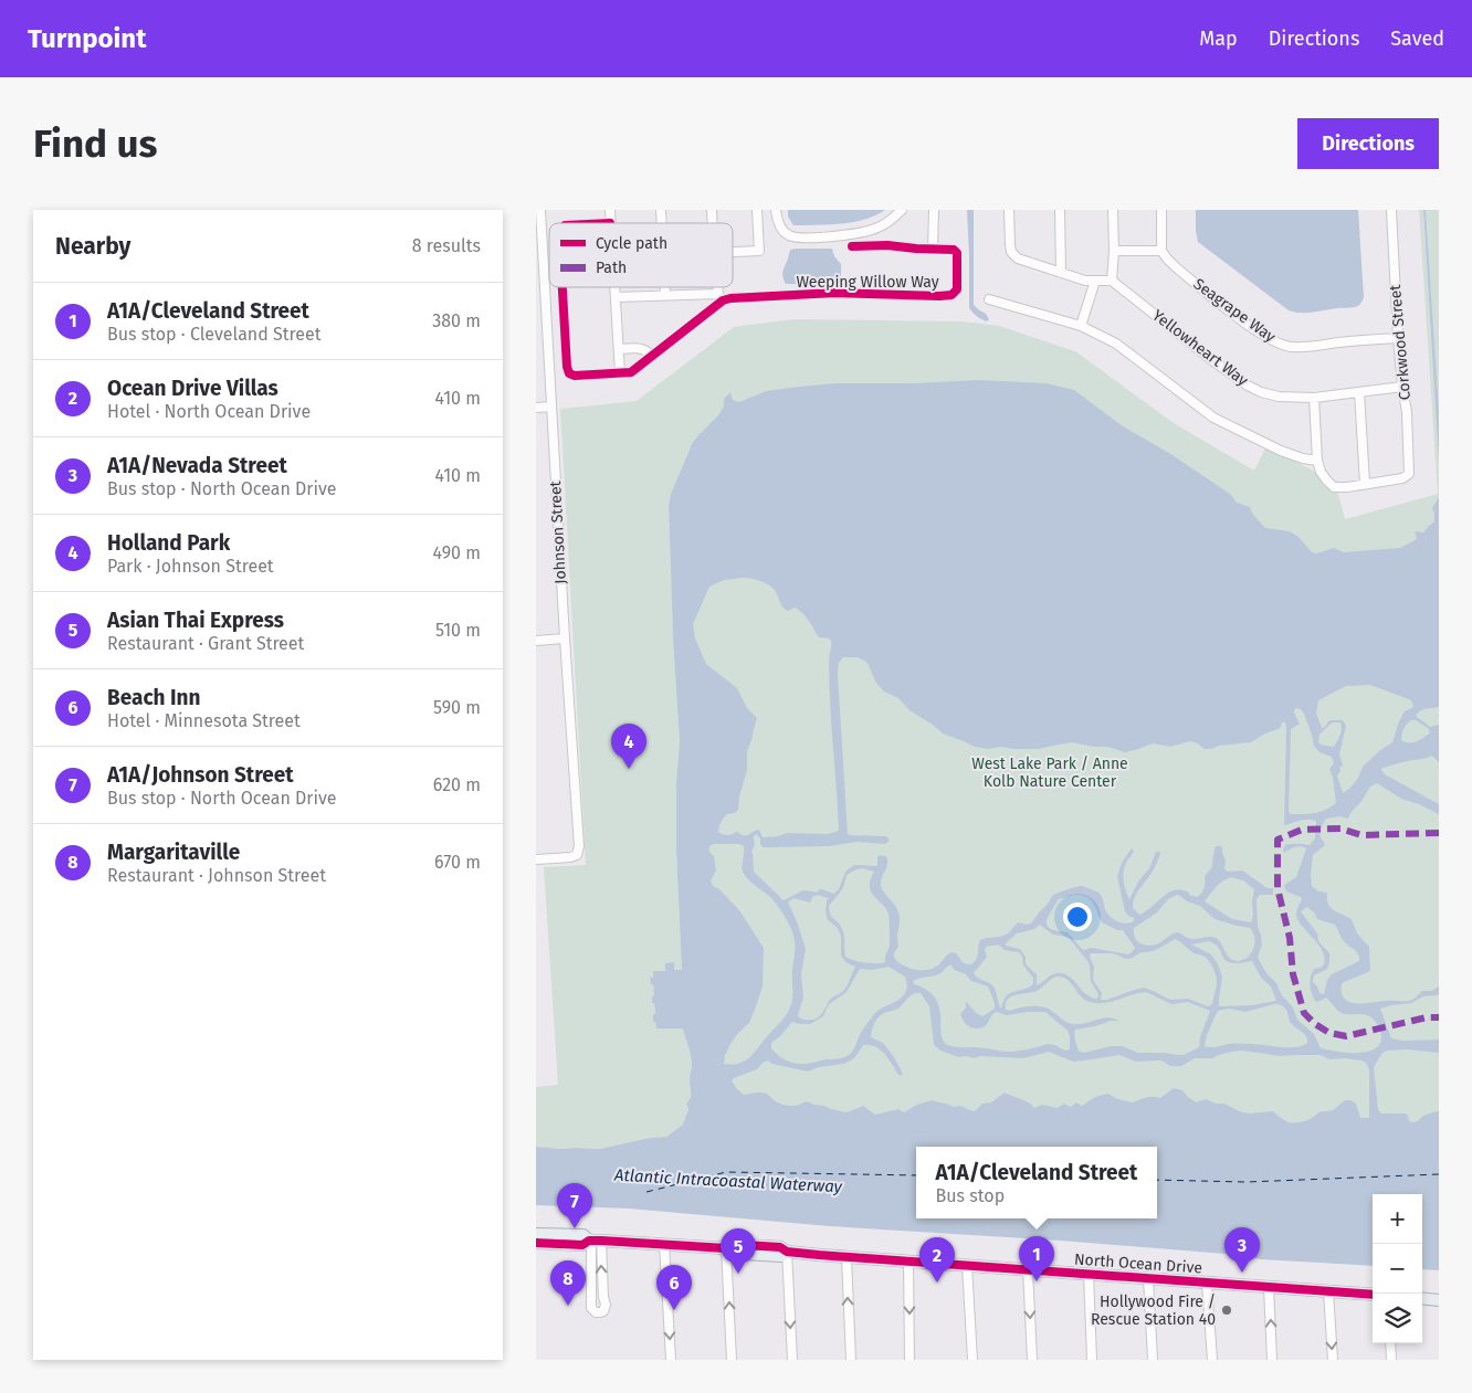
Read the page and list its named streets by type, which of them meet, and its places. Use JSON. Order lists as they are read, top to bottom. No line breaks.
{"streets":{"main road":["North Ocean Drive"],"street":["Weeping Willow Way","Seagrape Way","Corkwood Street","Yellowheart Way","Johnson Street"]},"crossings":[["Seagrape Way","Corkwood Street"],["Corkwood Street","Yellowheart Way"]],"water":["Atlantic Intracoastal Waterway"],"parks":["West Lake Park / Anne Kolb Nature Center"],"places":["Hollywood Fire / Rescue Station 40"],"legend":["Cycle path","Path"],"page":{"header":"Turnpoint","nav":["Map","Directions","Saved"],"buttons":"Directions","title":"Find us","heading":["Nearby","8 results"],"list":[{"mark":"1","name":"A1A/Cleveland Street","note":"Bus stop · Cleveland Street","value":"380 m"},{"mark":"2","name":"Ocean Drive Villas","note":"Hotel · North Ocean Drive","value":"410 m"},{"mark":"3","name":"A1A/Nevada Street","note":"Bus stop · North Ocean Drive","value":"410 m"},{"mark":"4","name":"Holland Park","note":"Park · Johnson Street","value":"490 m"},{"mark":"5","name":"Asian Thai Express","note":"Restaurant · Grant Street","value":"510 m"},{"mark":"6","name":"Beach Inn","note":"Hotel · Minnesota Street","value":"590 m"},{"mark":"7","name":"A1A/Johnson Street","note":"Bus stop · North Ocean Drive","value":"620 m"},{"mark":"8","name":"Margaritaville","note":"Restaurant · Johnson Street","value":"670 m"}],"pins":["4","7","3","5","1","2","8","6"],"popup":["A1A/Cleveland Street","Bus stop"],"map_buttons":["+","−"]}}
